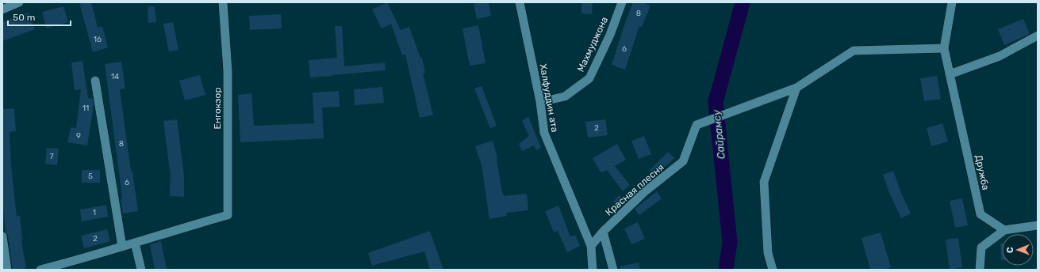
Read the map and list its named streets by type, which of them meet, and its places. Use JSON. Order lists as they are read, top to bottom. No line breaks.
{"streets":{"street":["Махмуджона","Халфуддин ата","Енгокзор","Дружба","Красная плесня"]},"crossings":[["Махмуджона","Халфуддин ата"],["Халфуддин ата","Красная плесня"]],"water":["Сайрамсу"],"house_numbers":["8","16","6","14","11","2","9","8","7","5","6","1","2"],"scale_bar":"50 m","north":"left"}
